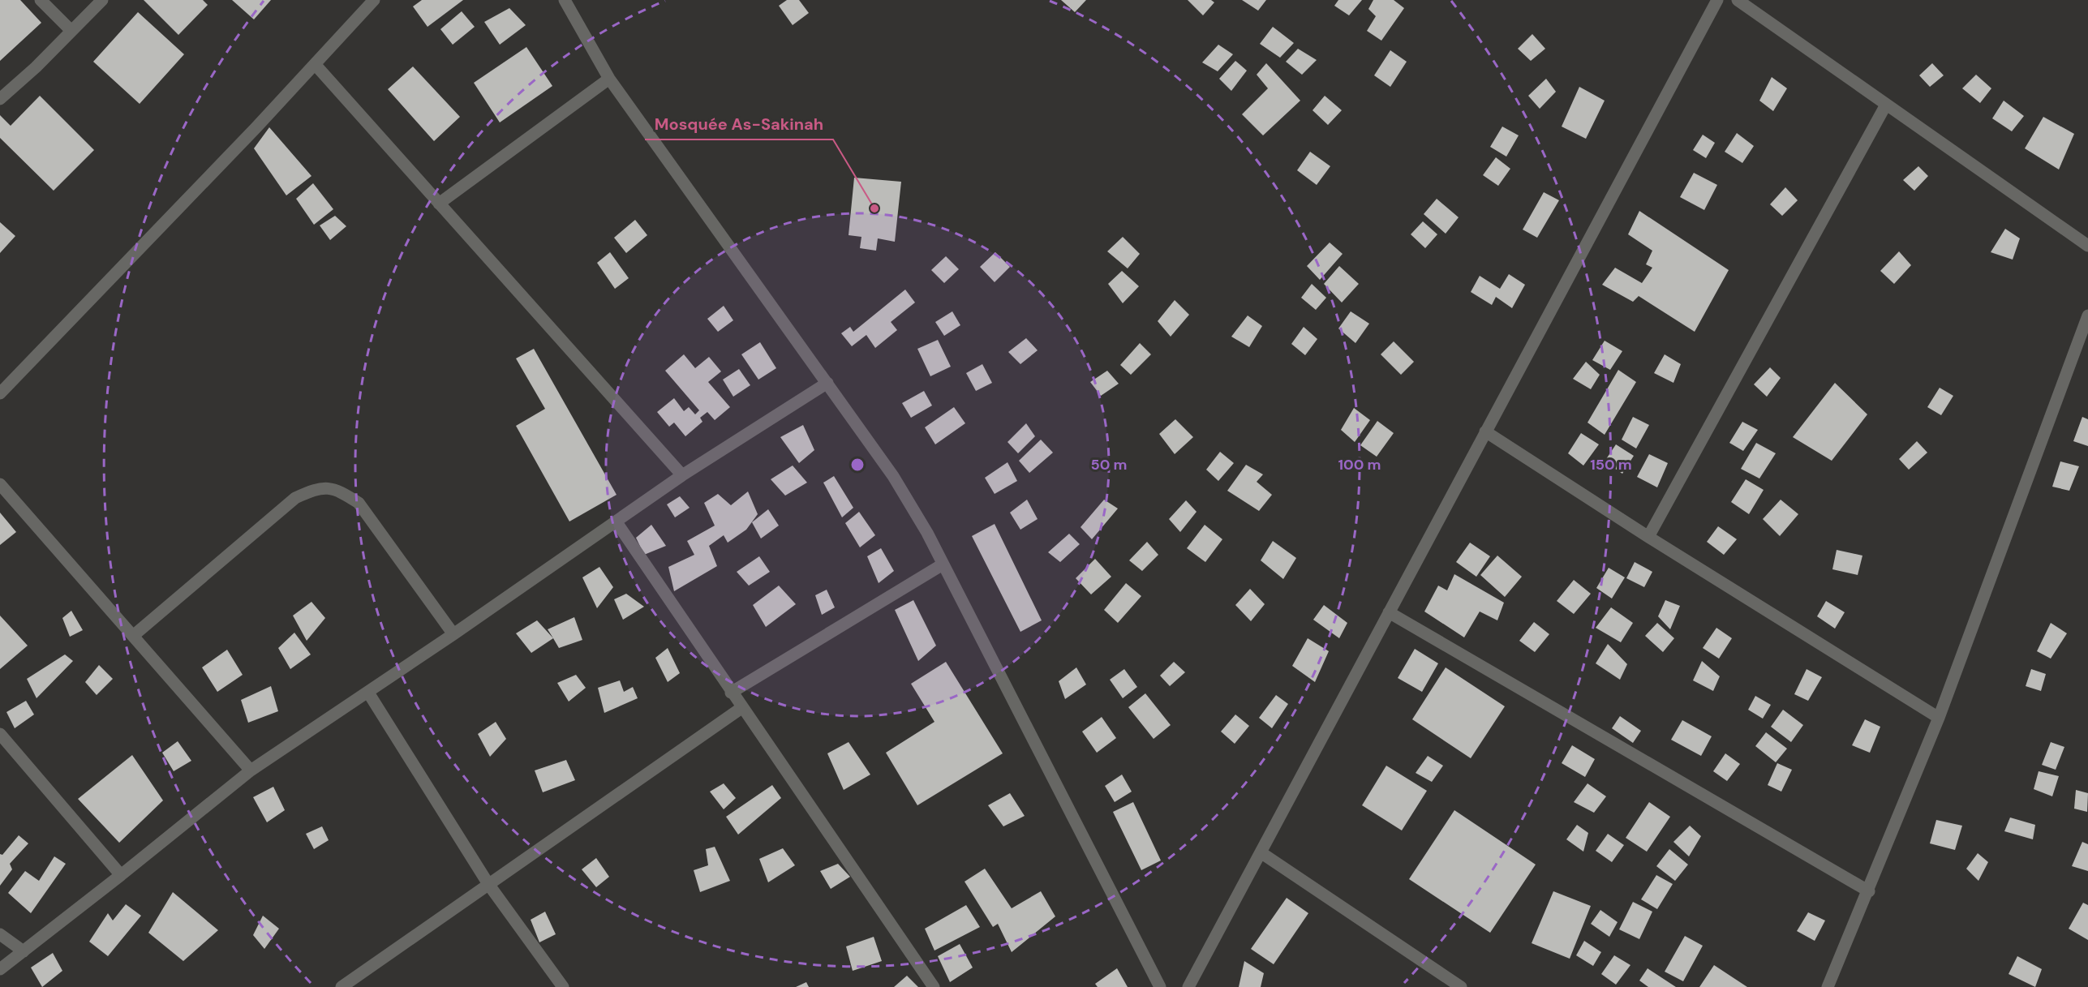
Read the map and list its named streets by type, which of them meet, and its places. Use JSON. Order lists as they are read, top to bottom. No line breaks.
{"places":["Mosquée As-Sakinah"],"rings":["50 m","100 m","150 m"]}
